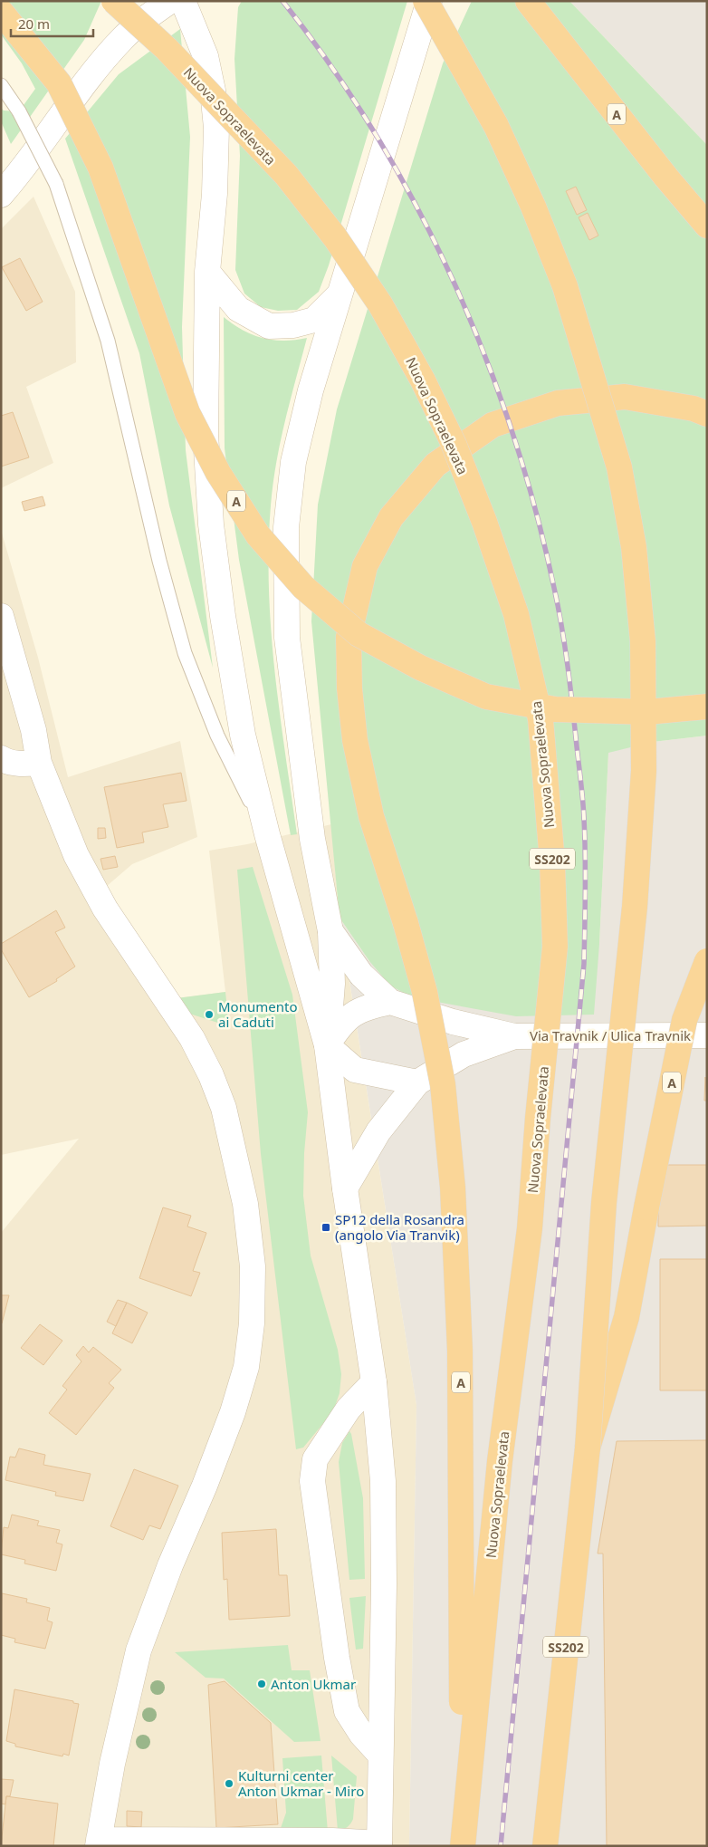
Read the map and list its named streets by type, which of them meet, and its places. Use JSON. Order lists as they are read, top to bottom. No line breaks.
{"streets":{"highway":["A","Nuova Sopraelevata","SS202"],"street":["Via Travnik / Ulica Travnik"]},"crossings":[["A","SS202"]],"places":{"other":["Monumento ai Caduti","Anton Ukmar","Kulturni center Anton Ukmar - Miro"],"transit":["SP12 della Rosandra (angolo Via Tranvik)"]},"scale_bar":"20 m"}
